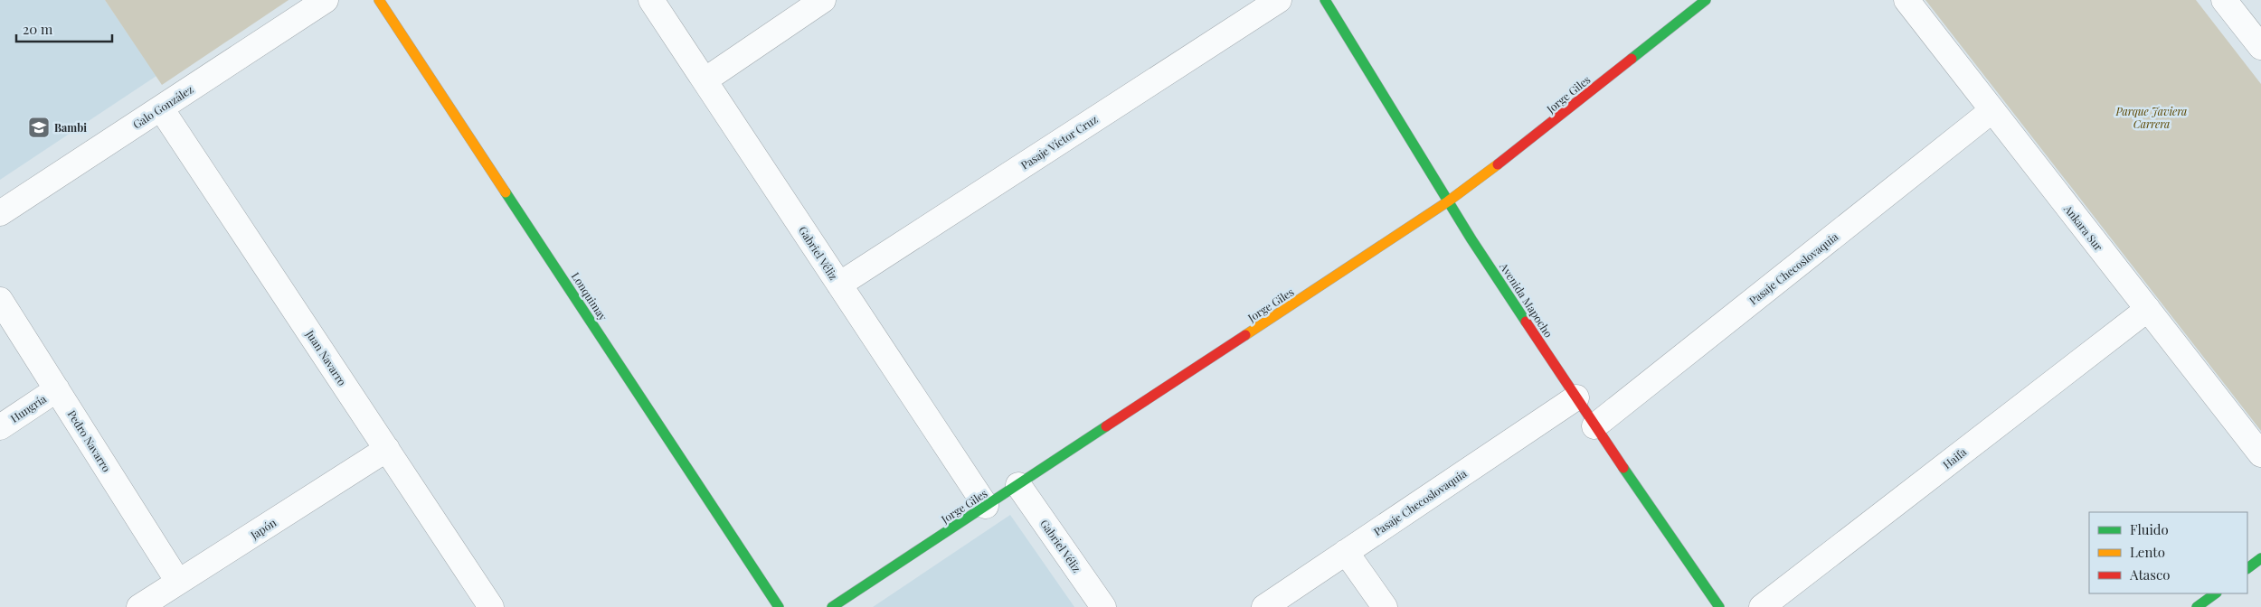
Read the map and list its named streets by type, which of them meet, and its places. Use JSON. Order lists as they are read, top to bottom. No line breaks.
{"streets":{"street":["Jorge Giles","Galo González","Pasaje Víctor Cruz","Ankara Sur","Gabriel Véliz","Pasaje Checoslovaquia","Lonquimay","Avenida Mapocho","Juan Navarro","Hungría","Pedro Navarro","Haifa","Japón"]},"crossings":[["Jorge Giles","Gabriel Véliz"],["Jorge Giles","Avenida Mapocho"],["Galo González","Juan Navarro"],["Pasaje Víctor Cruz","Gabriel Véliz"],["Ankara Sur","Pasaje Checoslovaquia"],["Ankara Sur","Haifa"],["Pasaje Checoslovaquia","Avenida Mapocho"],["Juan Navarro","Japón"],["Hungría","Pedro Navarro"],["Pedro Navarro","Japón"]],"parks":["Parque Javiera Carrera"],"places":{"school or university":["Bambi"]},"legend":["Fluido","Lento","Atasco"],"scale_bar":"20 m"}
